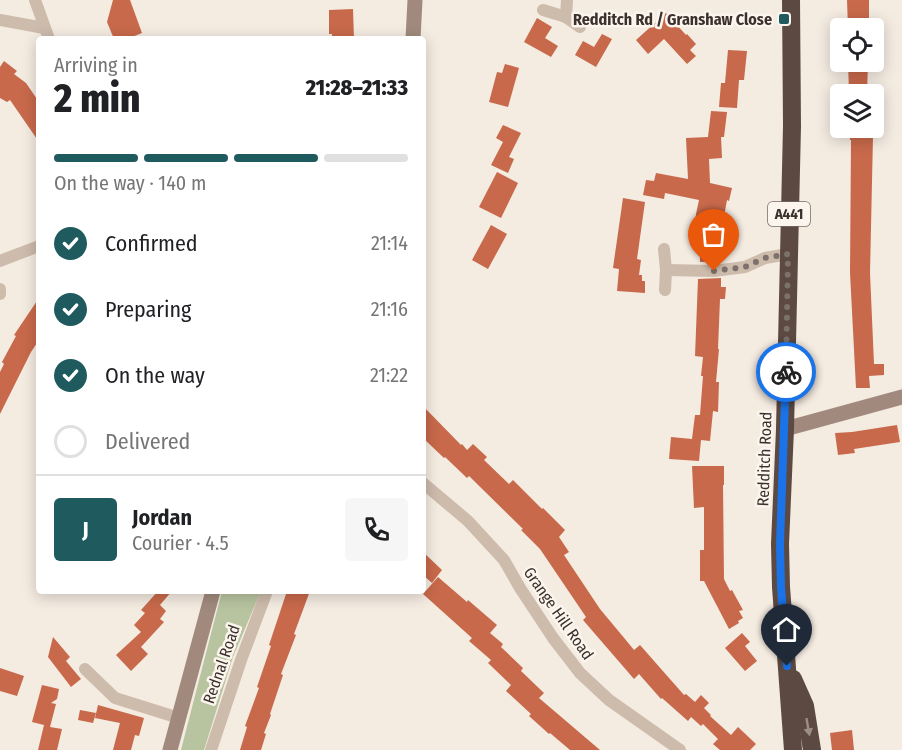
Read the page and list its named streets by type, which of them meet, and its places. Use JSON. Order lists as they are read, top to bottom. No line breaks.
{"streets":{"highway":["A441","Redditch Road"],"street":["Grange Hill Road","Rednal Road"]},"places":{"transit":["Redditch Rd / Granshaw Close"]},"page":{"heading":["2 min","Arriving in","21:28–21:33"],"panel":["Jordan","Courier · 4.5"],"bar":"On the way · 140 m","list":[["Confirmed","21:14"],["Preparing","21:16"],["On the way","21:22"],"Delivered"],"round":"J"}}
